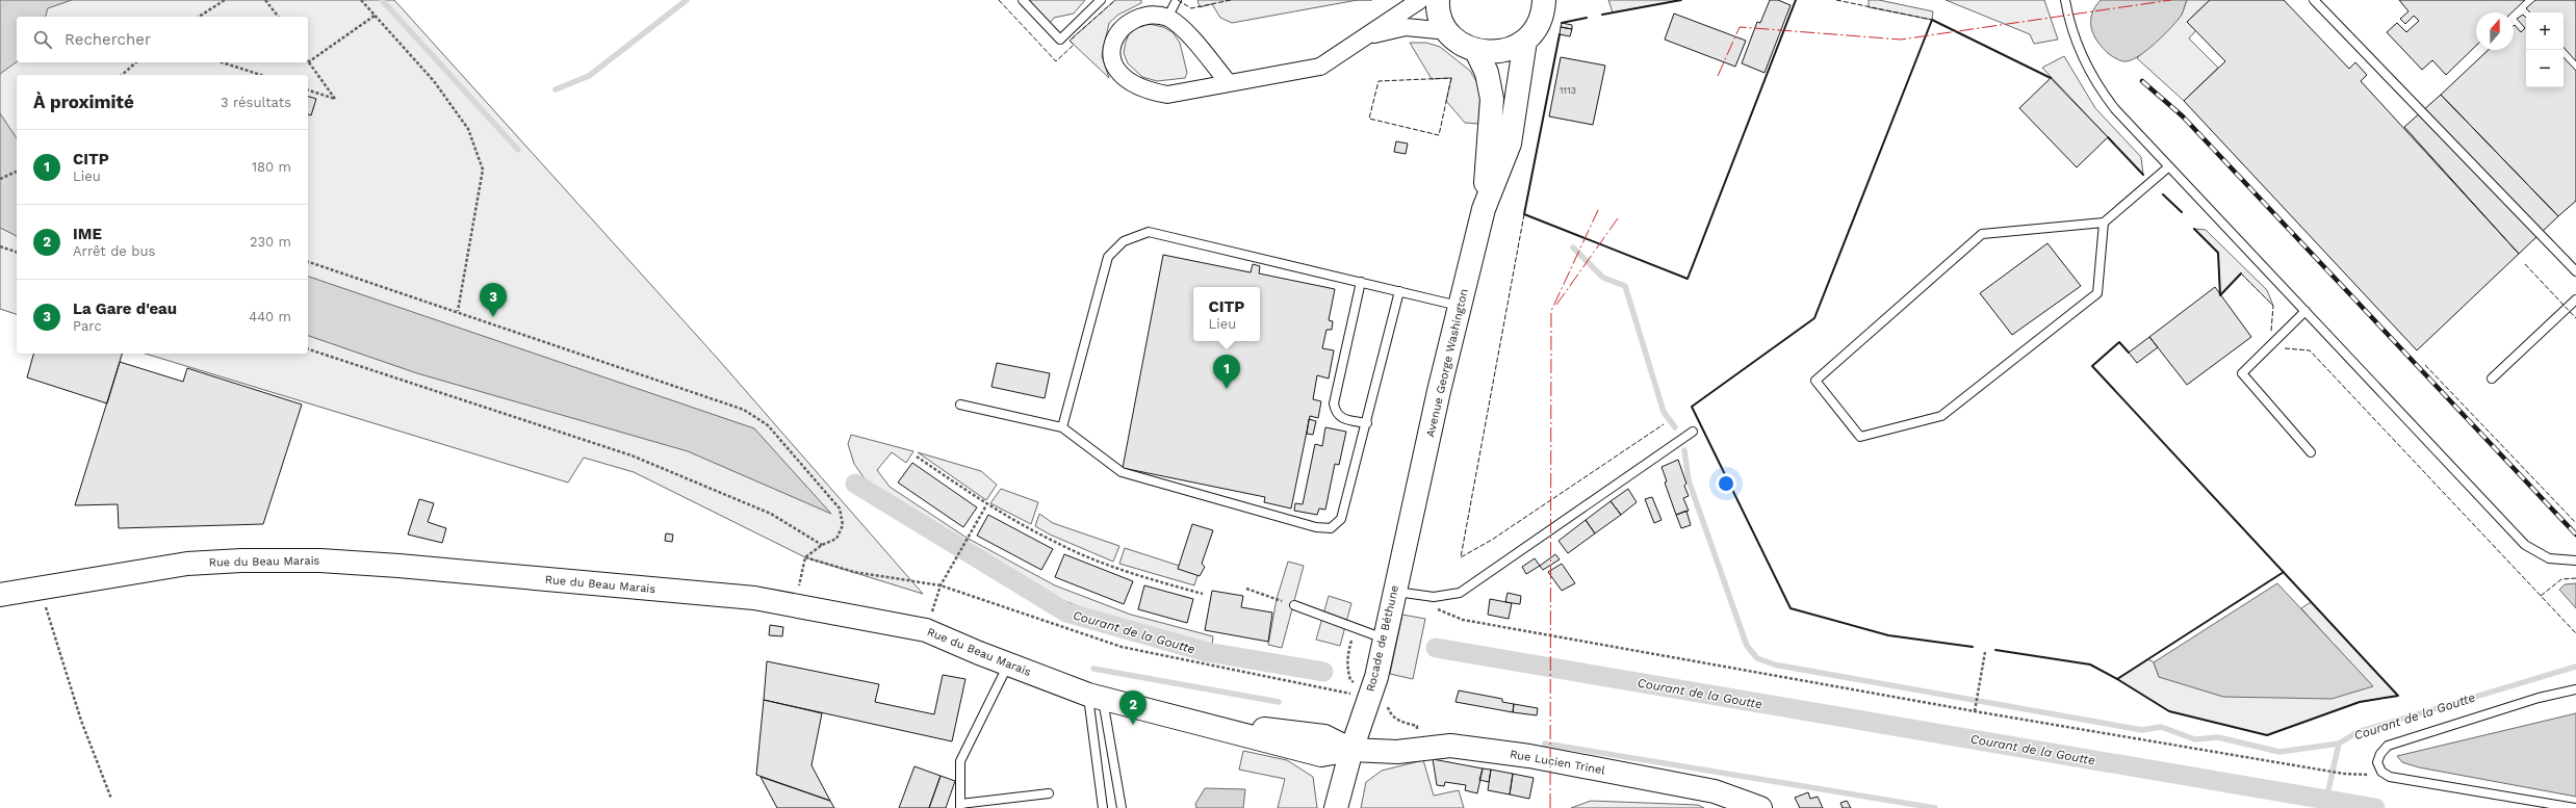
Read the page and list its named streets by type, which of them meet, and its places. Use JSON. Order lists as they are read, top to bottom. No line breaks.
{"streets":{"street":["Avenue George Washington","Rue du Beau Marais","Rocade de Béthune","Rue Lucien Trinel"]},"crossings":[["Avenue George Washington","Rocade de Béthune"],["Rue du Beau Marais","Rocade de Béthune"],["Rue du Beau Marais","Rue Lucien Trinel"],["Rocade de Béthune","Rue Lucien Trinel"]],"water":["Courant de la Goutte"],"house_numbers":["1113"],"north":"top","page":{"map_buttons":["+","−"],"search":"Rechercher","heading":["À proximité","3 résultats"],"list":[{"mark":"1","name":"CITP","note":"Lieu","value":"180 m"},{"mark":"2","name":"IME","note":"Arrêt de bus","value":"230 m"},{"mark":"3","name":"La Gare d'eau","note":"Parc","value":"440 m"}],"pins":["3","1","2"],"popup":["CITP","Lieu"]}}
